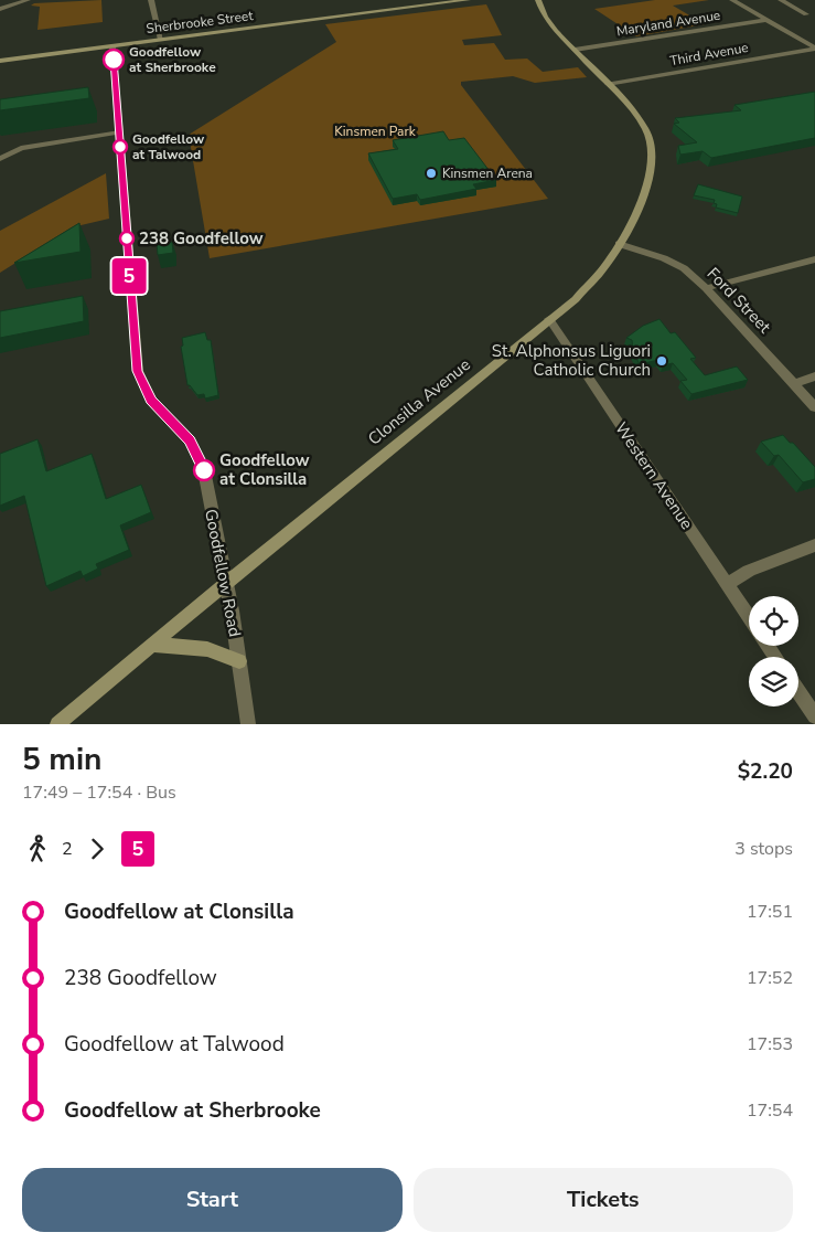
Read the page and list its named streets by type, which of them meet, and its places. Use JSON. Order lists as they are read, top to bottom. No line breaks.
{"streets":{"main road":["Sherbrooke Street","Clonsilla Avenue"],"street":["Maryland Avenue","Third Avenue","Ford Street","Western Avenue","Goodfellow Road"]},"crossings":[["Sherbrooke Street","Goodfellow Road"],["Maryland Avenue","Clonsilla Avenue"],["Third Avenue","Clonsilla Avenue"],["Ford Street","Clonsilla Avenue"],["Clonsilla Avenue","Western Avenue"],["Clonsilla Avenue","Goodfellow Road"]],"parks":["Kinsmen Park"],"places":["Goodfellow at Sherbrooke","Goodfellow at Talwood","Kinsmen Arena","238 Goodfellow","St. Alphonsus Liguori Catholic Church","Goodfellow at Clonsilla"],"lines":["bus line 5"],"page":{"on_map":"5","heading":["5 min","17:49 – 17:54 · Bus","$2.20"],"legs":["2","5","3 stops"],"list":[{"name":"Goodfellow at Clonsilla","value":"17:51"},{"name":"238 Goodfellow","value":"17:52"},{"name":"Goodfellow at Talwood","value":"17:53"},{"name":"Goodfellow at Sherbrooke","value":"17:54"}],"buttons":["Start","Tickets"]}}
